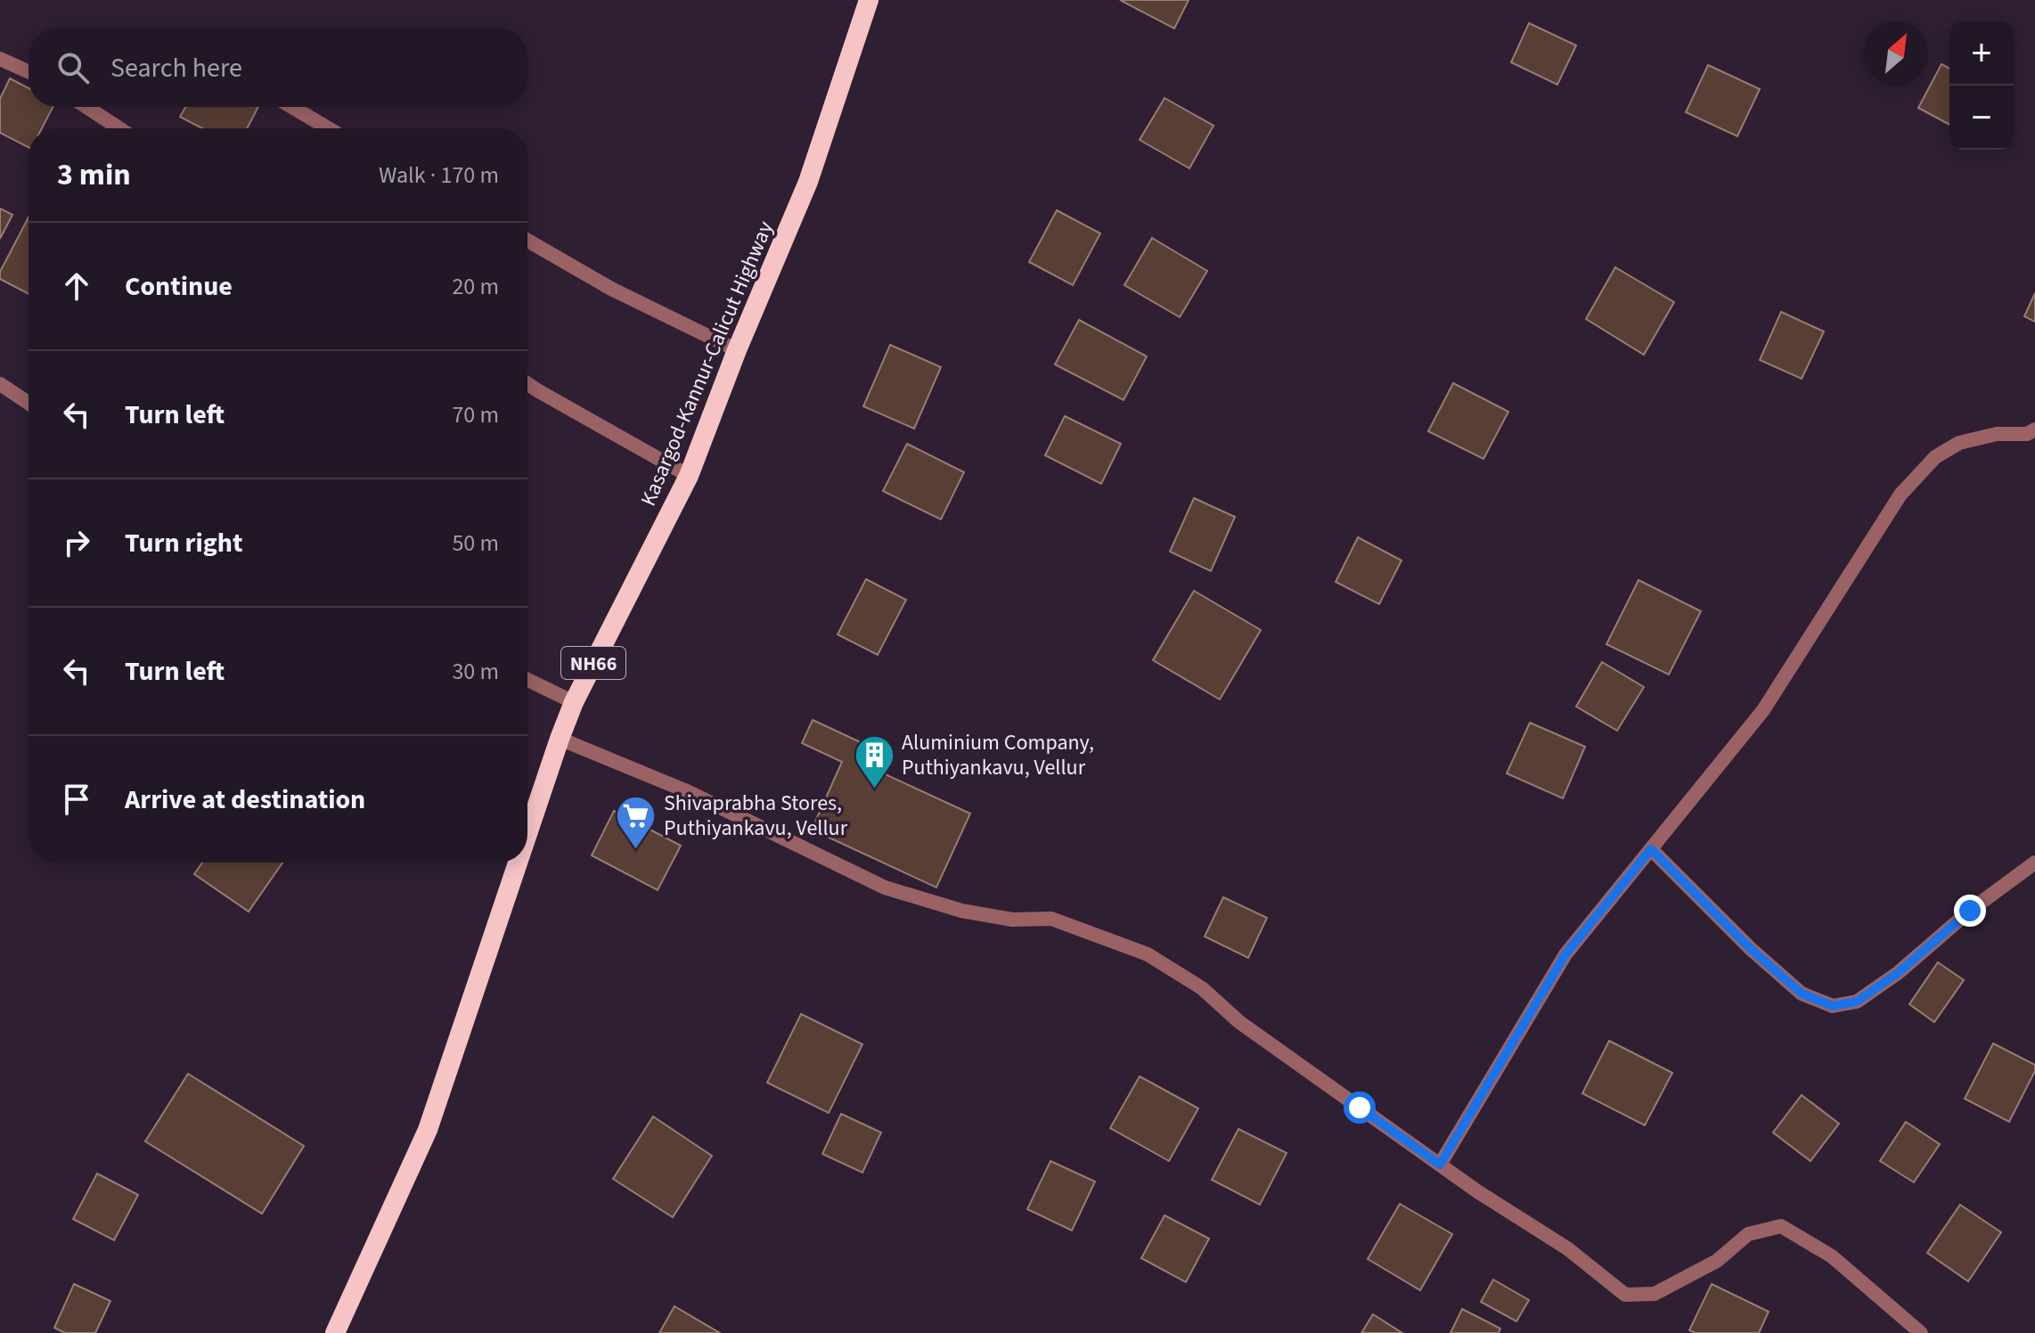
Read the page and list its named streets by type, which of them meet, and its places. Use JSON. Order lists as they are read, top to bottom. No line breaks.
{"streets":{"highway":["Kasargod-Kannur-Calicut Highway","NH66"]},"places":{"building":["Aluminium Company, Puthiyankavu, Vellur"],"supermarket":["Shivaprabha Stores, Puthiyankavu, Vellur"]},"north":"top right","page":{"map_buttons":["+","−"],"search":"Search here","heading":["3 min","Walk · 170 m"],"list":[["Continue","20 m"],["Turn left","70 m"],["Turn right","50 m"],["Turn left","30 m"],"Arrive at destination"]}}
